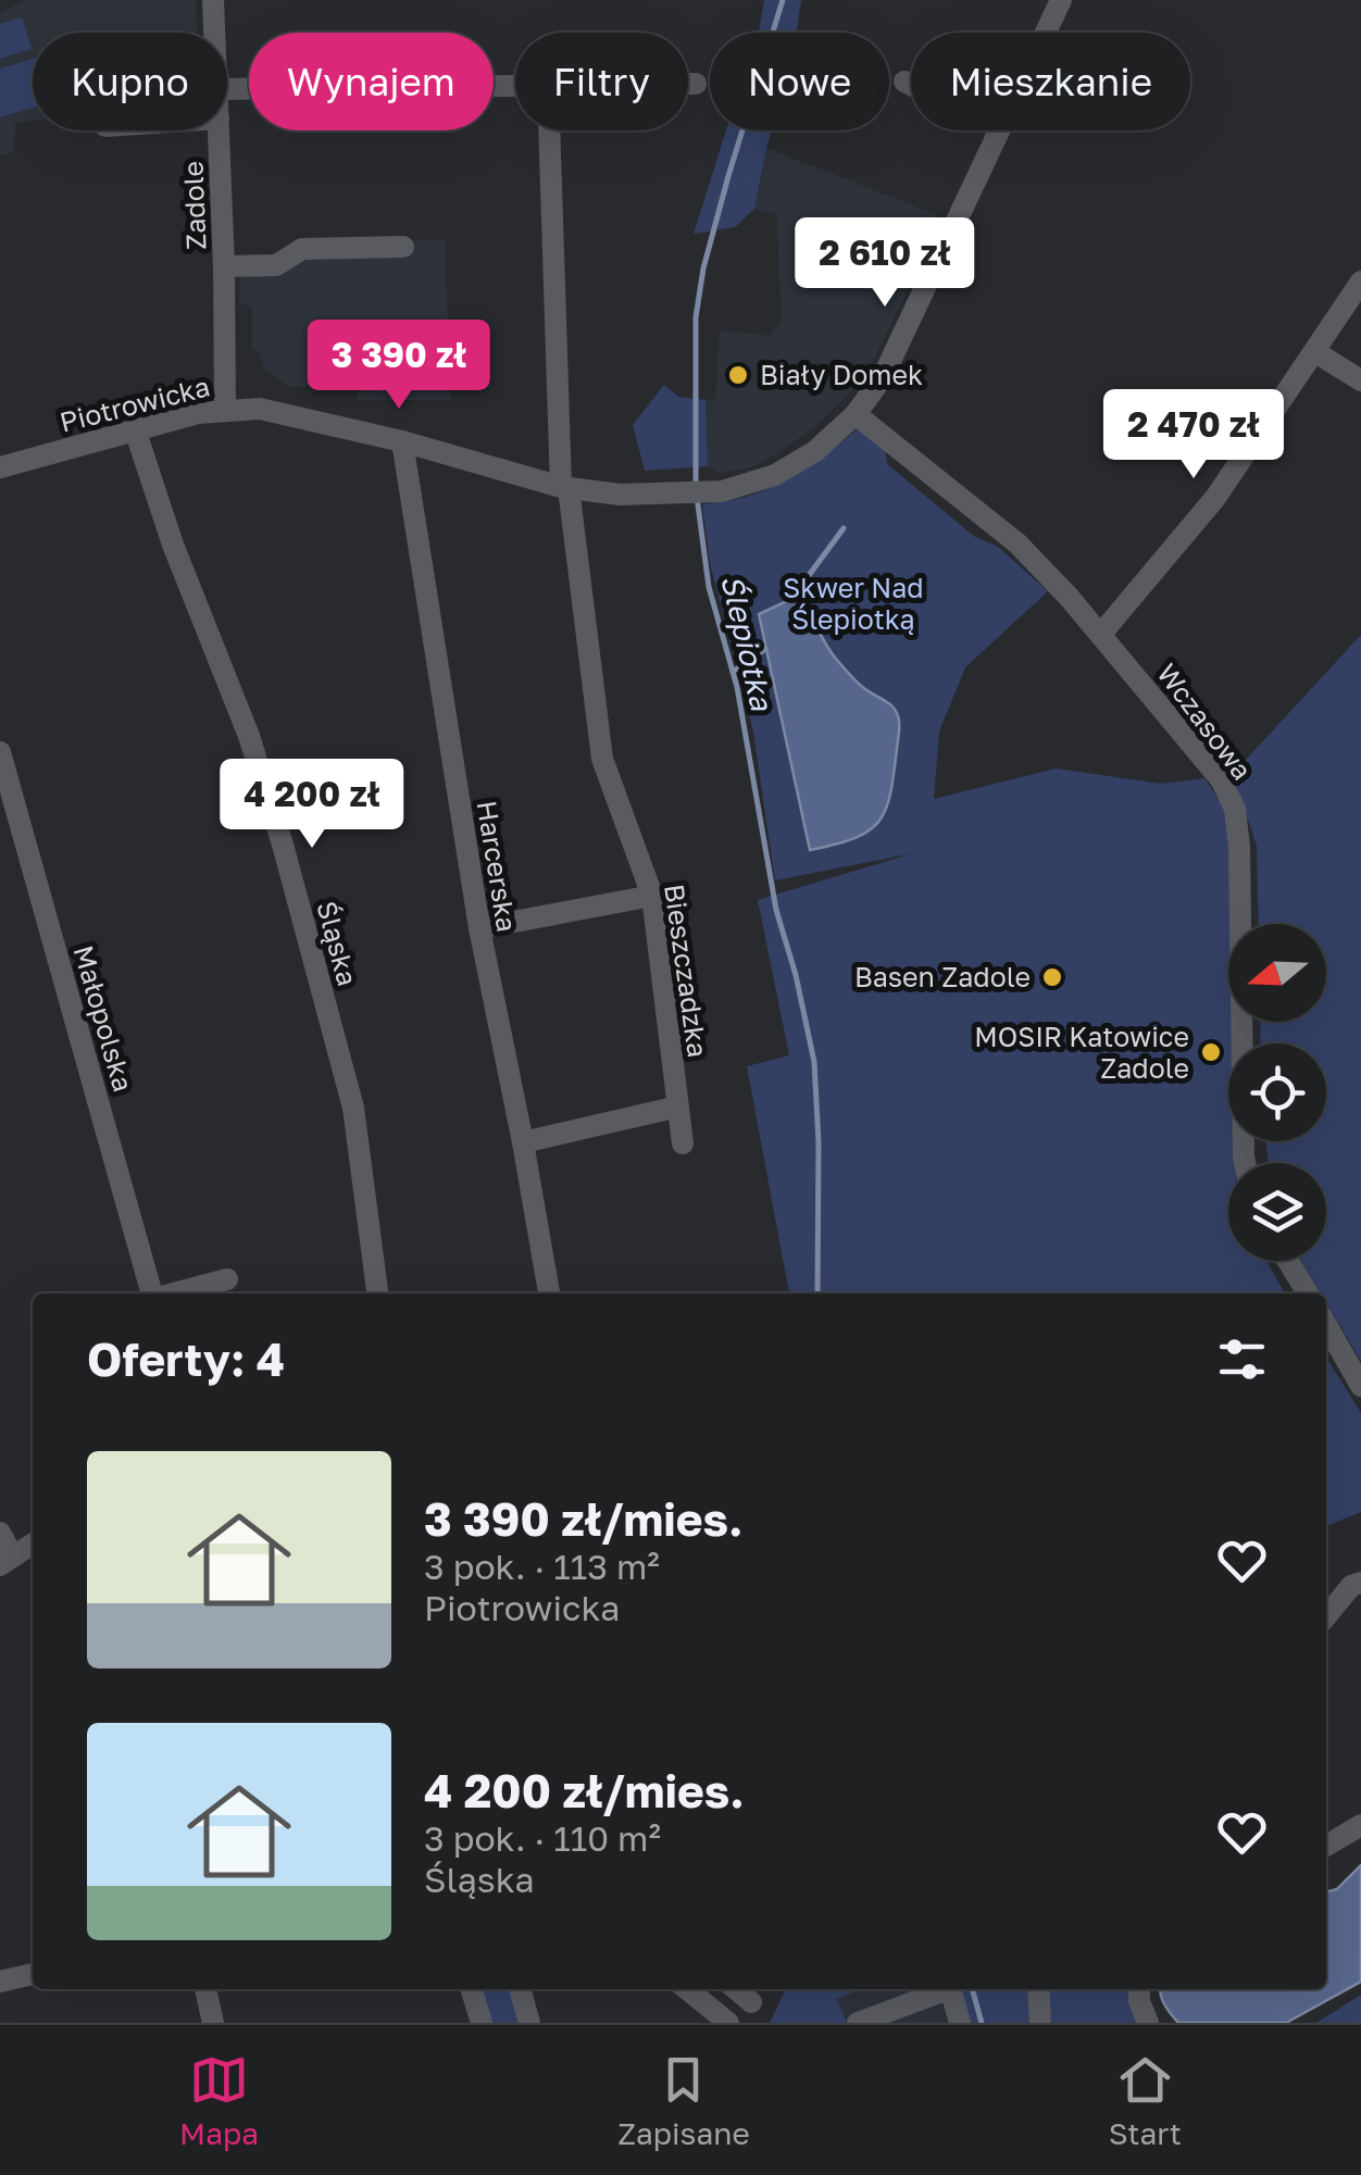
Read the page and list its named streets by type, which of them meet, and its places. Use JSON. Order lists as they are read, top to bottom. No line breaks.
{"streets":{"street":["Zadole","Piotrowicka","Wczasowa","Harcerska","Śląska","Bieszczadzka","Małopolska"]},"crossings":[["Zadole","Piotrowicka"],["Piotrowicka","Wczasowa"],["Piotrowicka","Harcerska"],["Piotrowicka","Śląska"],["Piotrowicka","Bieszczadzka"]],"water":["Ślepiotka"],"parks":["Skwer Nad Ślepiotką"],"places":["Biały Domek","Basen Zadole","MOSIR Katowice Zadole"],"north":"left","page":{"chip":["Kupno","Wynajem","Filtry","Nowe","Mieszkanie"],"price":["2 610 zł","3 390 zł","2 470 zł","4 200 zł"],"heading":"Oferty: 4","list":[{"name":"3 390 zł/mies.","note":"3 pok. · 113 m² · Piotrowicka"},{"name":"4 200 zł/mies.","note":"3 pok. · 110 m² · Śląska"}],"tabs":["Mapa","Zapisane","Start"]}}
